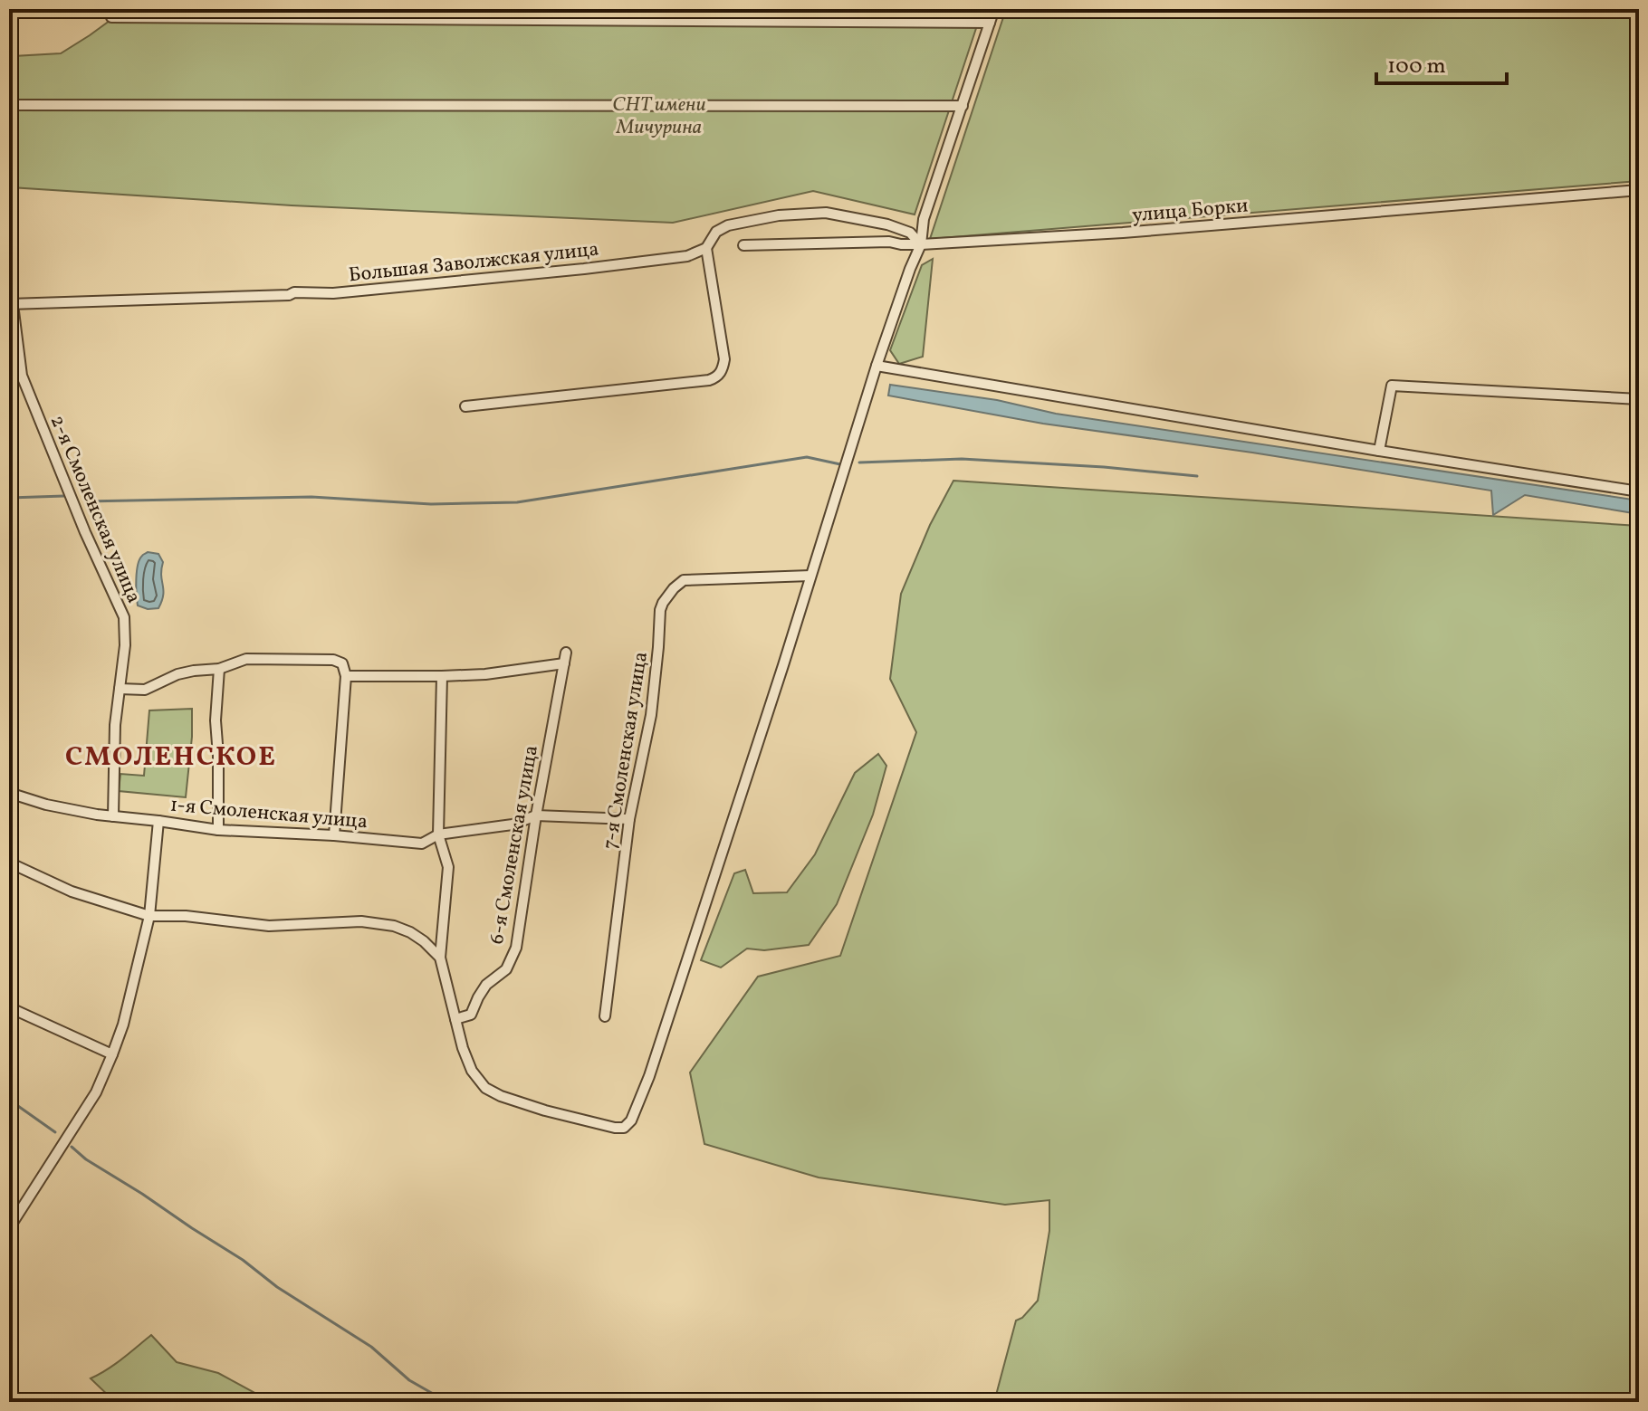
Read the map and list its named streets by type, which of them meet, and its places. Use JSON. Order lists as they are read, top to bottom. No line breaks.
{"streets":{"street":["улица Борки","Большая Заволжская улица","2-я Смоленская улица","7-я Смоленская улица","1-я Смоленская улица","6-я Смоленская улица"]},"crossings":[["улица Борки","Большая Заволжская улица"],["Большая Заволжская улица","2-я Смоленская улица"],["2-я Смоленская улица","1-я Смоленская улица"],["7-я Смоленская улица","1-я Смоленская улица"],["1-я Смоленская улица","6-я Смоленская улица"]],"districts":["СМОЛЕНСКОЕ"],"parks":["СНТ имени Мичурина"],"scale_bar":"100 m"}
